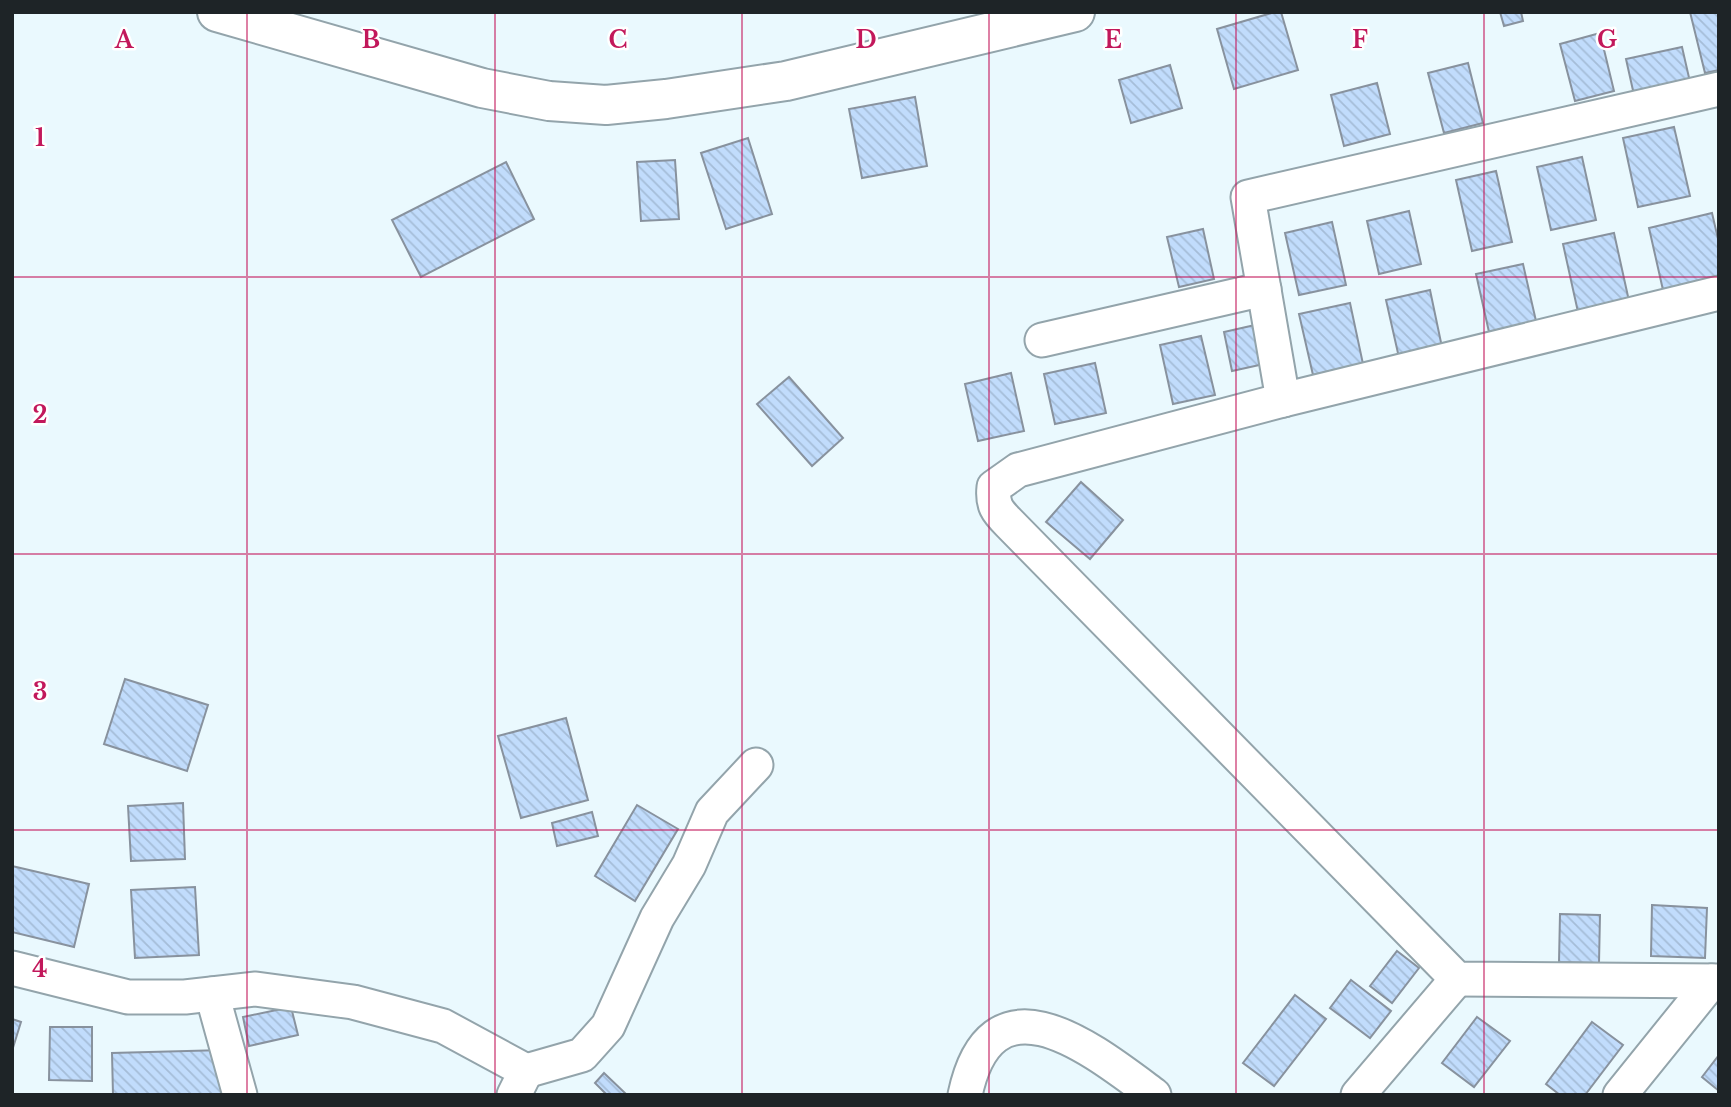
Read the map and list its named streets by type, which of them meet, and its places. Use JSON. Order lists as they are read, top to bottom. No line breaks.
{"grid":{"columns":["A","B","C","D","E","F","G"],"rows":["1","2","3","4"]}}
